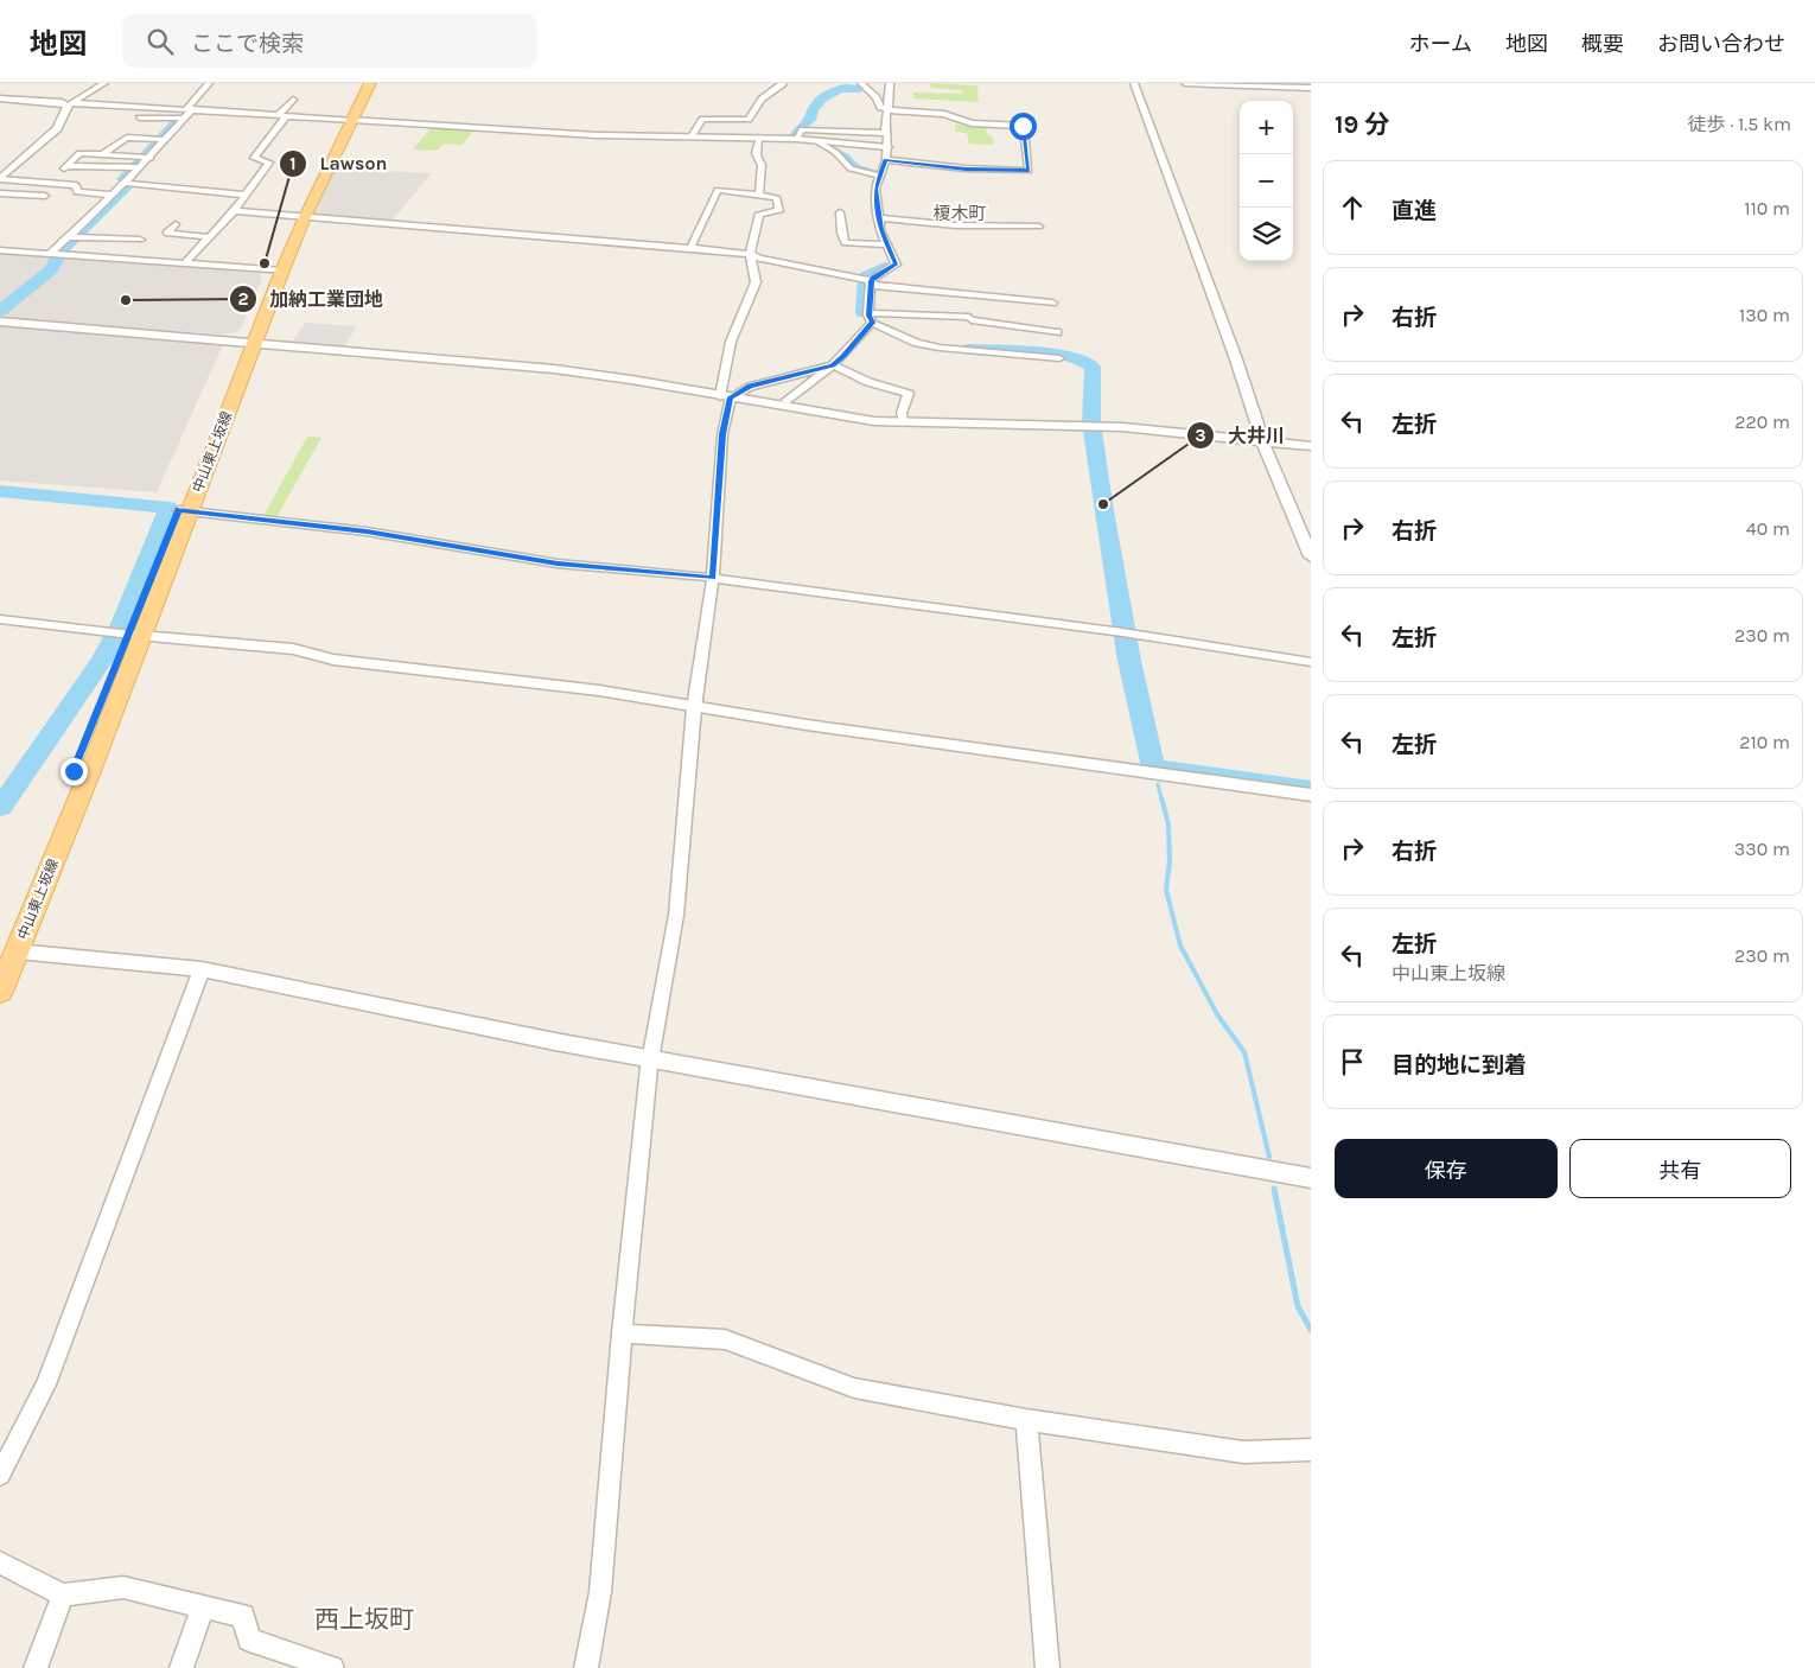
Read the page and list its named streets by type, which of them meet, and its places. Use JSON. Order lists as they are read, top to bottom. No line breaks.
{"streets":{"main road":["中山東上坂線"]},"districts":["榎木町","西上坂町"],"places":["Lawson","加納工業団地","大井川"],"page":{"header":"地図","search":"ここで検索","nav":["ホーム","地図","概要","お問い合わせ"],"heading":["19 分","徒歩 · 1.5 km"],"map_buttons":["+","−"],"list":[["直進","110 m"],["右折","130 m"],["左折","220 m"],["右折","40 m"],["左折","230 m"],["左折","210 m"],["右折","330 m"],["左折","中山東上坂線","230 m"],"目的地に到着"],"buttons":["保存","共有"]}}
